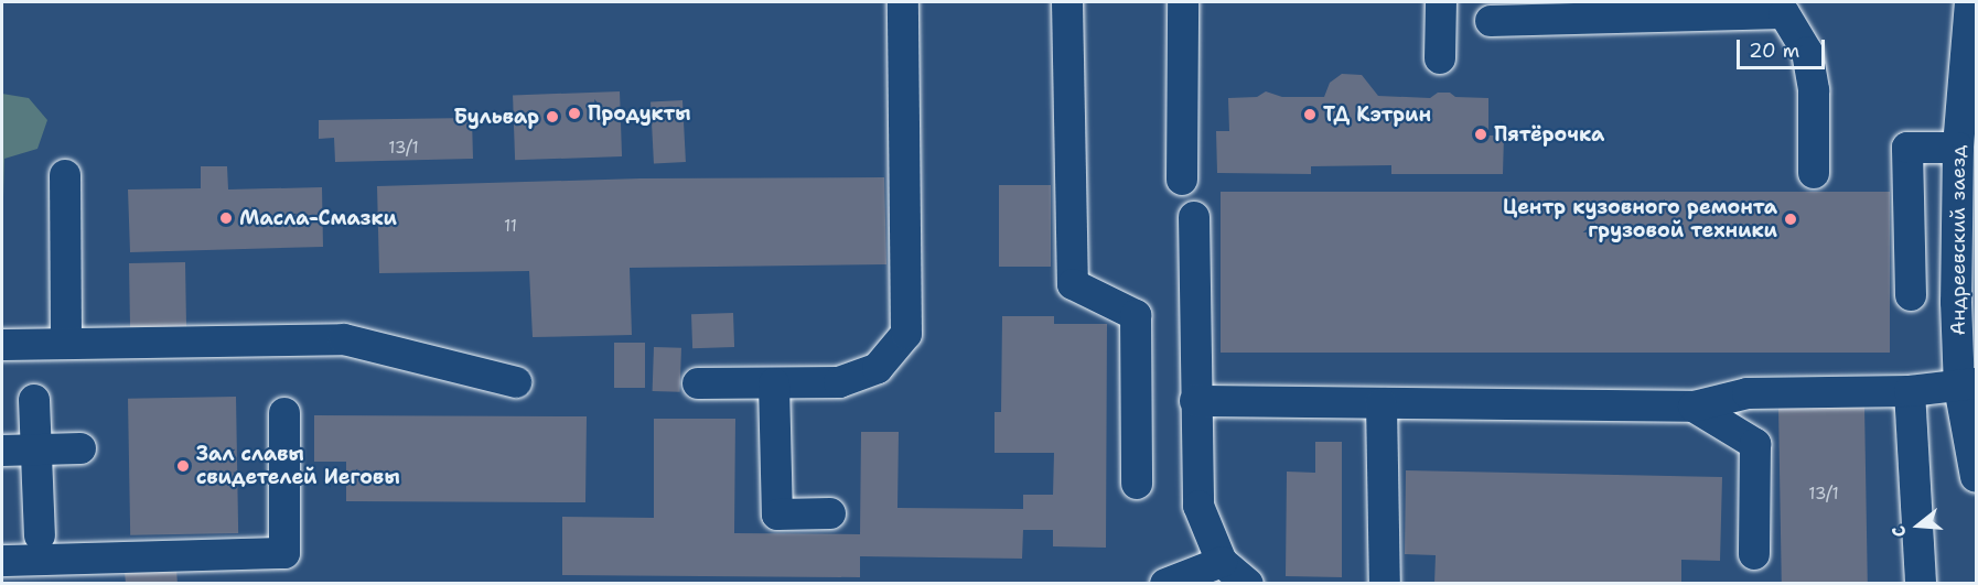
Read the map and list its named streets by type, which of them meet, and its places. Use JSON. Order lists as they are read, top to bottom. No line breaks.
{"streets":{"street":["Андреевский заезд"]},"places":["Продукты","ТД Кэтрин","Бульвар","Пятёрочка","Масла-Смазки","Центр кузовного ремонта грузовой техники","Зал славы свидетелей Иеговы"],"house_numbers":["13/1","11","13/1"],"scale_bar":"20 m","north":"left"}
